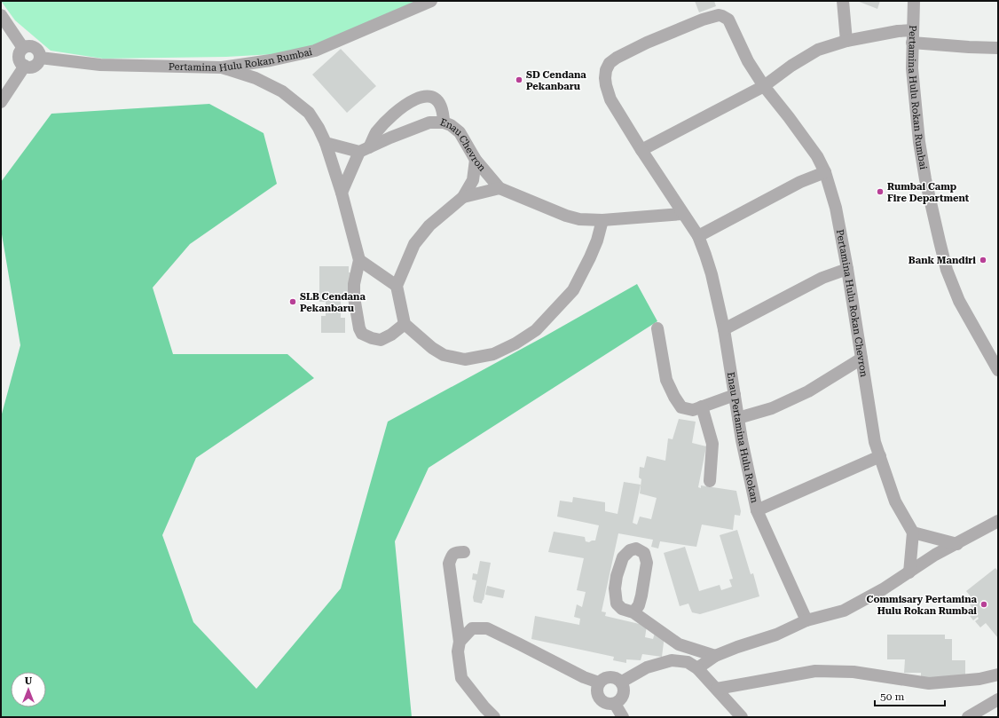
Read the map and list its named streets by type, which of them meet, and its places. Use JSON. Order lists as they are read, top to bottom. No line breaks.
{"streets":{"street":["Pertamina Hulu Rokan Rumbai","Enau Chevron","Pertamina Hulu Rokan Chevron","Enau Pertamina Hulu Rokan"]},"crossings":[["Enau Chevron","Enau Pertamina Hulu Rokan"],["Pertamina Hulu Rokan Chevron","Enau Pertamina Hulu Rokan"]],"places":["SD Cendana Pekanbaru","Rumbai Camp Fire Department","Bank Mandiri","SLB Cendana Pekanbaru","Commisary Pertamina Hulu Rokan Rumbai"],"scale_bar":"50 m","north":"top"}
